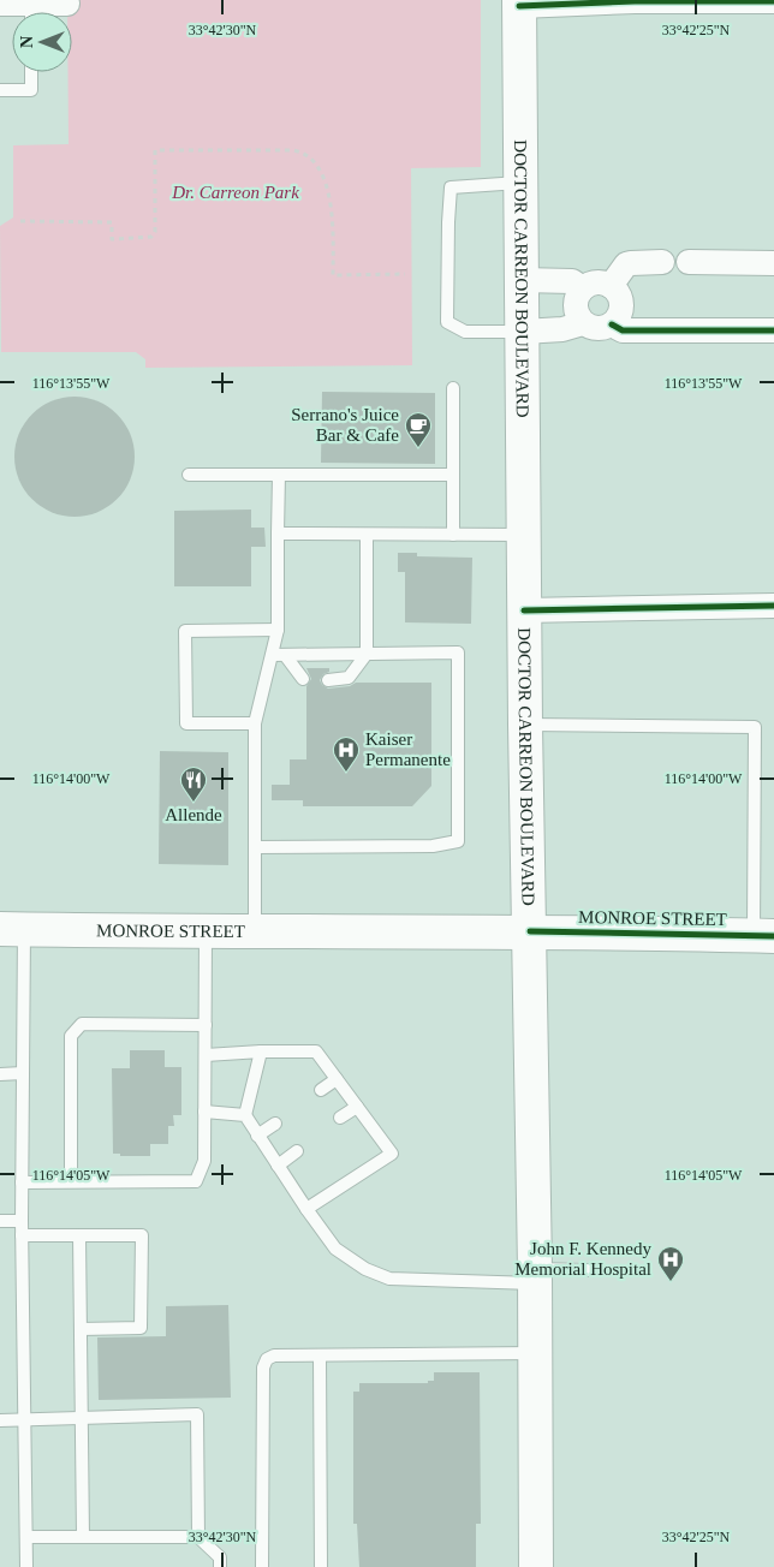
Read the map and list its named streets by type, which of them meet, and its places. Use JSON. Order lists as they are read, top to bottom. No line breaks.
{"streets":{"main road":["DOCTOR CARREON BOULEVARD","MONROE STREET"]},"crossings":[["DOCTOR CARREON BOULEVARD","MONROE STREET"]],"parks":["Dr. Carreon Park"],"places":{"cafe":["Serrano's Juice Bar & Cafe"],"hospital":["Kaiser Permanente","John F. Kennedy Memorial Hospital"],"restaurant":["Allende"]},"north":"left","coordinates":["33°42'30\"N","33°42'25\"N","116°13'55\"W","116°14'00\"W","116°14'05\"W"]}
